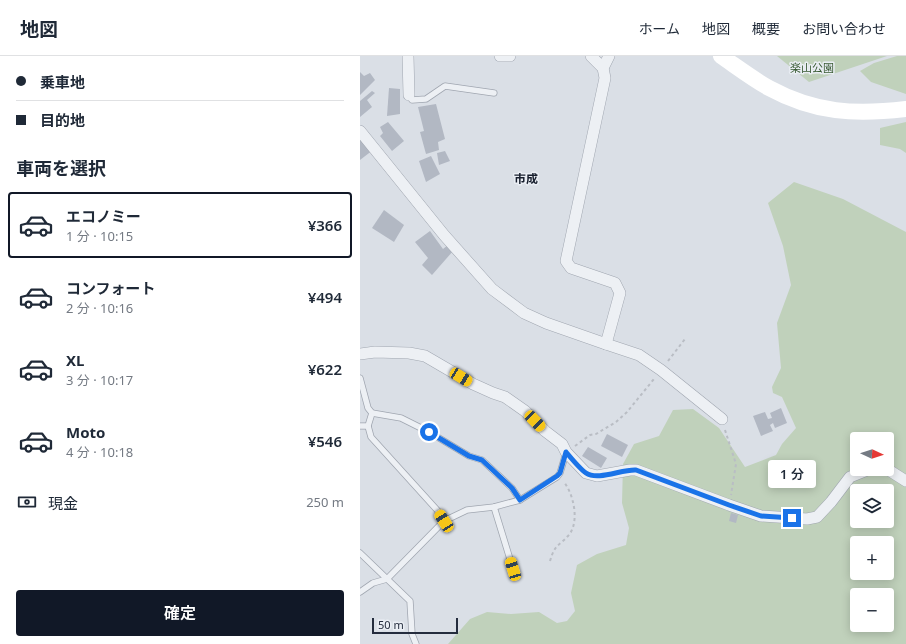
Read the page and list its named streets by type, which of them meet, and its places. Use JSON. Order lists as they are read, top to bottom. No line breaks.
{"districts":["市成"],"parks":["楽山公園"],"scale_bar":"50 m","north":"right","page":{"header":"地図","nav":["ホーム","地図","概要","お問い合わせ"],"banner":["乗車地","目的地"],"heading":"車両を選択","list":[{"name":"エコノミー","note":"1 分 · 10:15","value":"¥366"},{"name":"コンフォート","note":"2 分 · 10:16","value":"¥494"},{"name":"XL","note":"3 分 · 10:17","value":"¥622"},{"name":"Moto","note":"4 分 · 10:18","value":"¥546"}],"map_buttons":["+","−"],"bubble":"1 分","pay":["現金","250 m"],"buttons":"確定","scale":"50 m"}}
